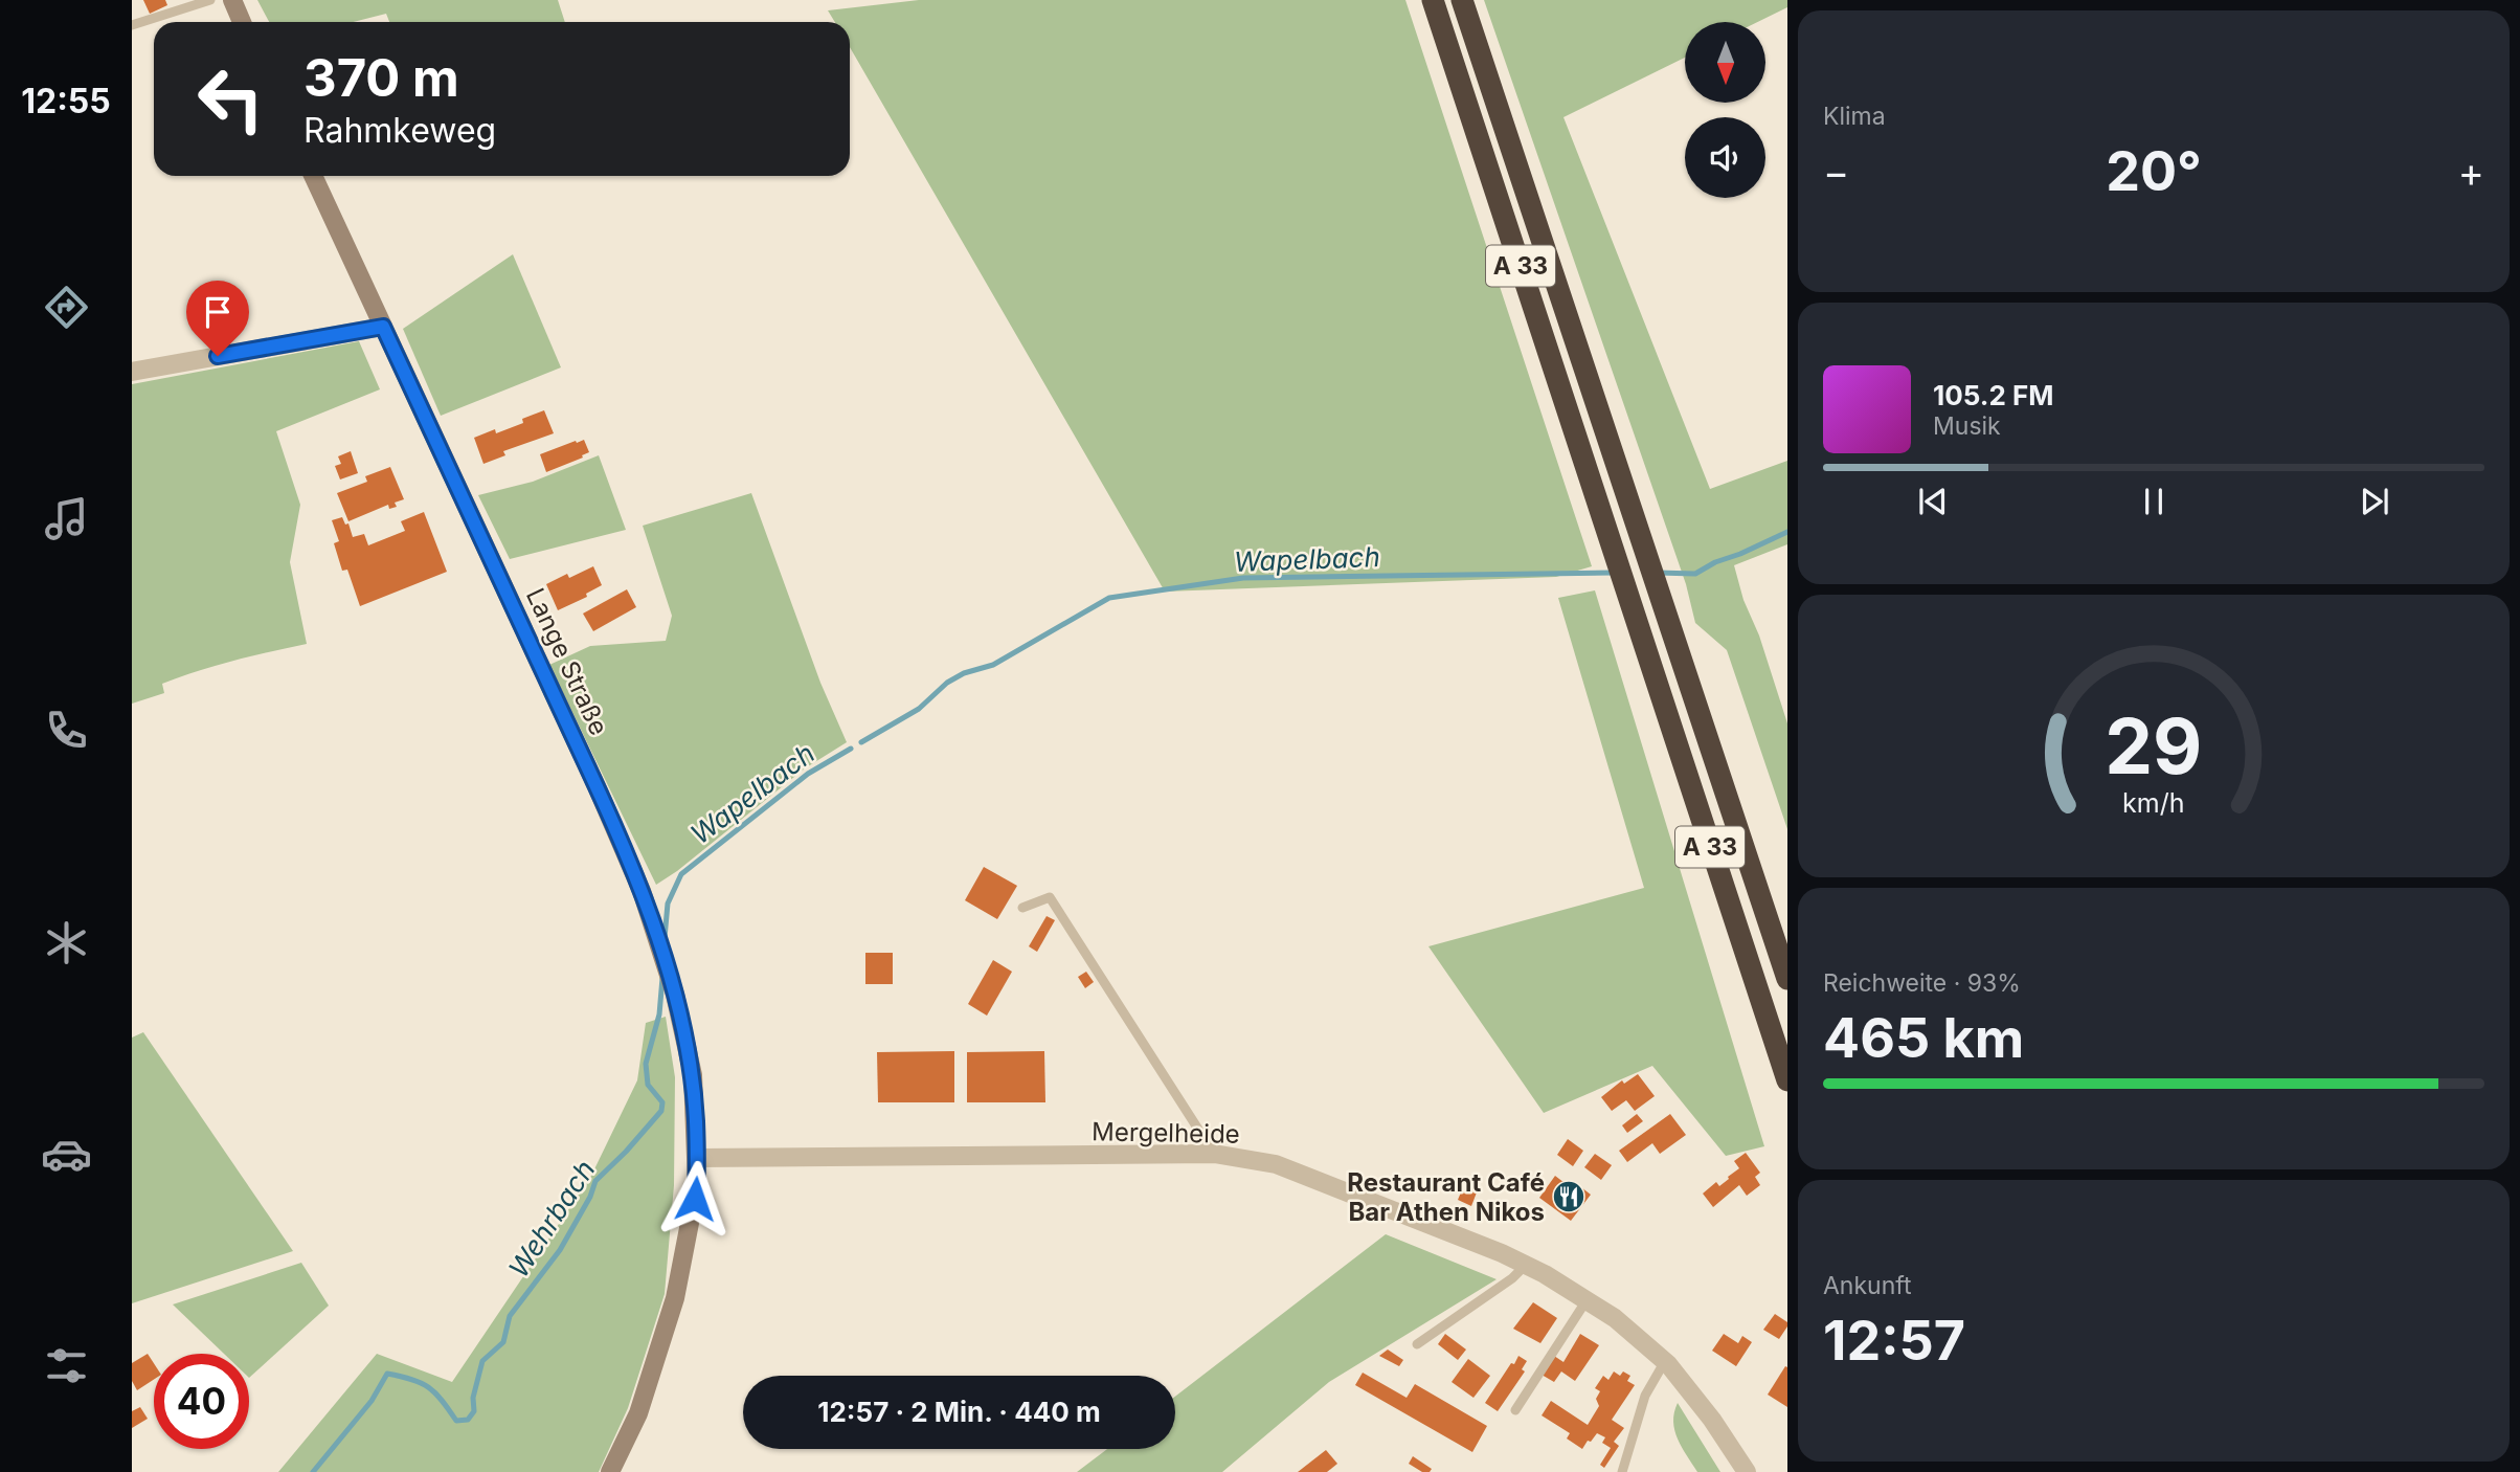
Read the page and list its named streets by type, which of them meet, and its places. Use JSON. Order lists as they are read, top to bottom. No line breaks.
{"streets":{"highway":["A 33"],"street":["Lange Straße","Mergelheide"]},"crossings":[["Lange Straße","Mergelheide"]],"water":["Wapelbach","Wehrbach"],"places":{"restaurant":["Restaurant Café Bar Athen Nikos"]},"north":"bottom","page":{"tabs":"12:55","tile":["Klima",["Reichweite · 93%","465 km"],["Ankunft","12:57"]],"turn":["370 m","Rahmkeweg"],"heat":["−","20°","+"],"song":["105.2 FM","Musik"],"limit":"40","trip":"12:57 · 2 Min. · 440 m","gauge":["29","km/h"]}}
